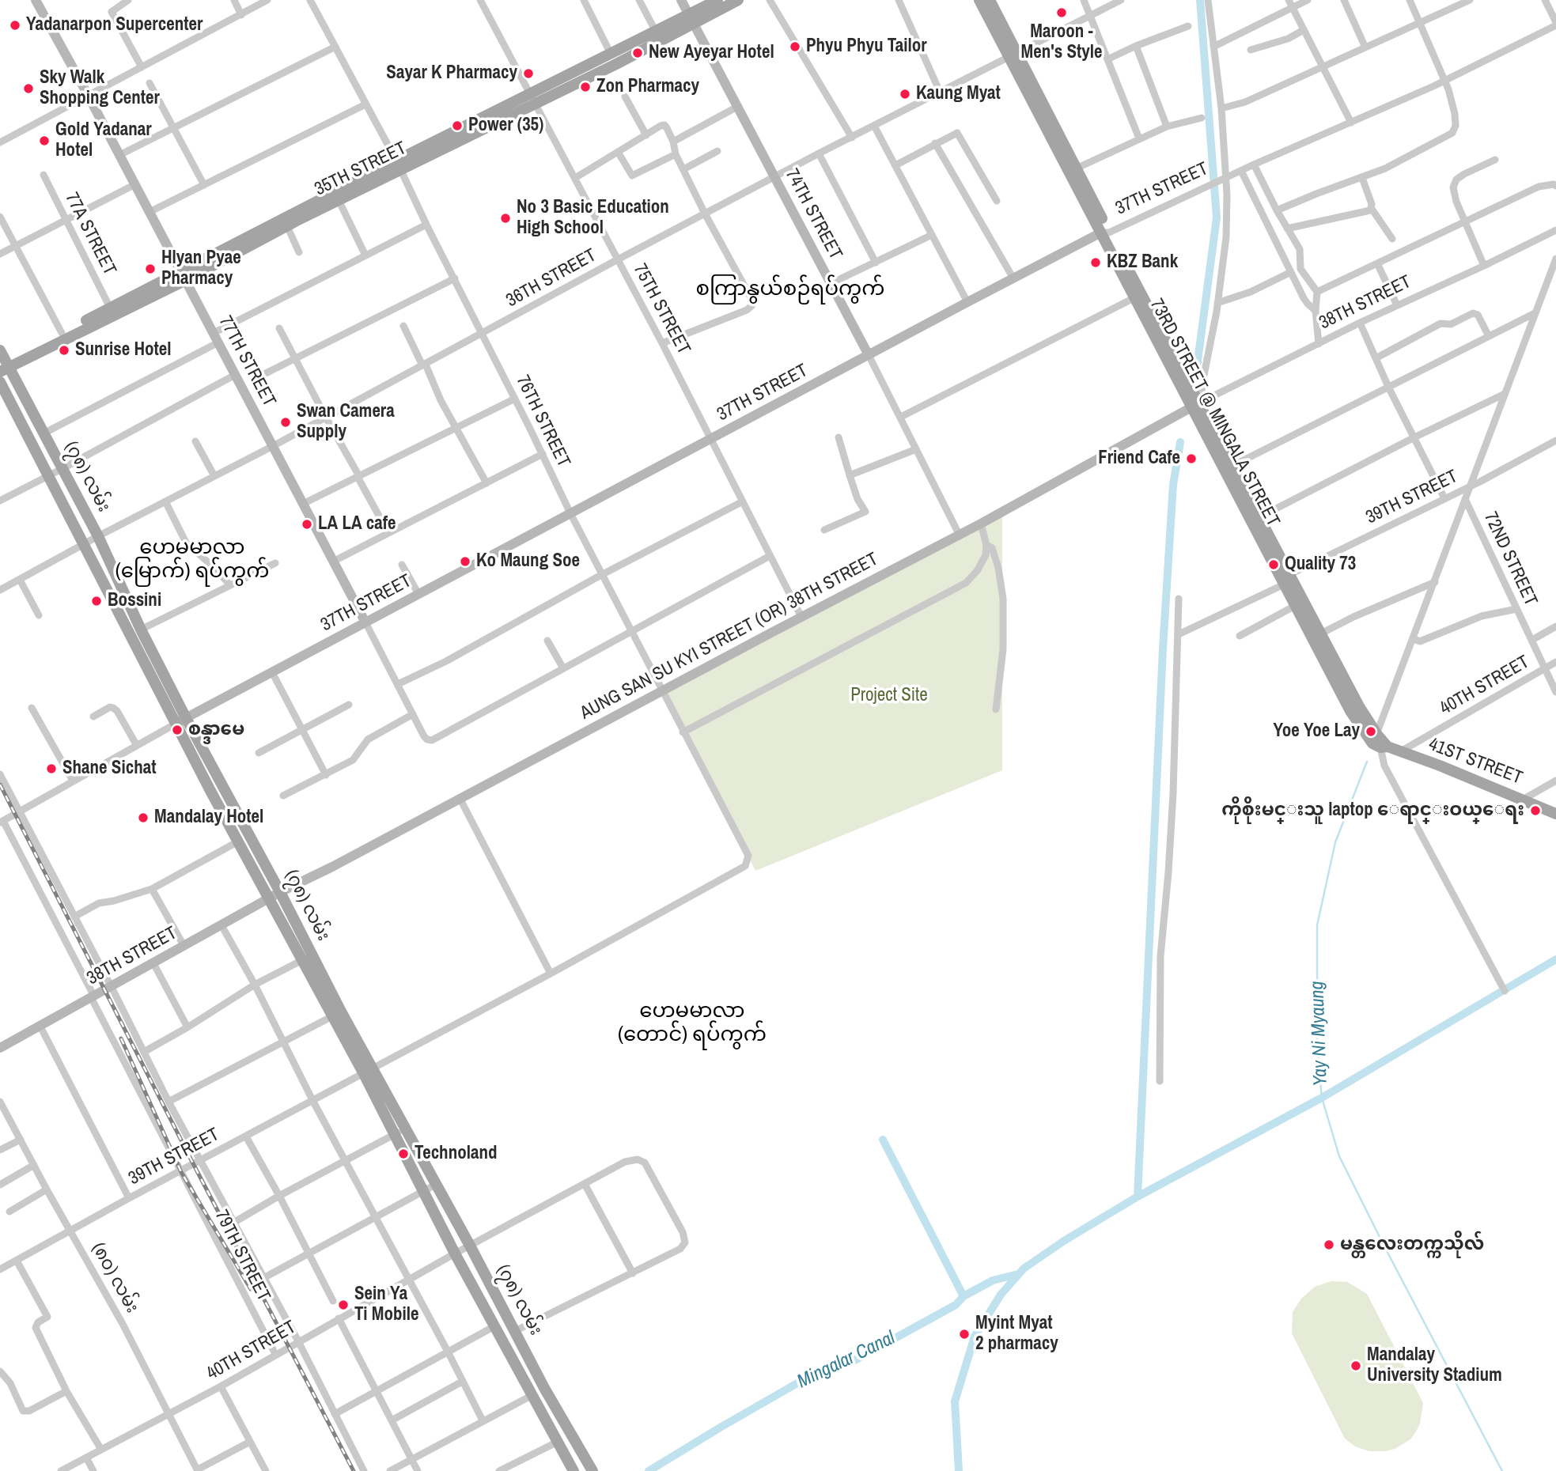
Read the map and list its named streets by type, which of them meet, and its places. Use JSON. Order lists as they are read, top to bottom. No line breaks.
{"streets":{"main road":["35TH STREET","73RD STREET @ MINGALA STREET","(၇၈) လမ်း","41ST STREET"],"street":["37TH STREET","74TH STREET","77A STREET","36TH STREET","38TH STREET","75TH STREET","77TH STREET","76TH STREET","39TH STREET","72ND STREET","AUNG SAN SU KYI STREET (OR) 38TH STREET","40TH STREET","79TH STREET","(၈၀) လမ်း"]},"crossings":[["35TH STREET","74TH STREET"],["35TH STREET","77A STREET"],["35TH STREET","75TH STREET"],["35TH STREET","77TH STREET"],["35TH STREET","76TH STREET"],["35TH STREET","(၇၈) လမ်း"],["37TH STREET","74TH STREET"],["37TH STREET","75TH STREET"],["37TH STREET","77TH STREET"],["37TH STREET","73RD STREET @ MINGALA STREET"],["37TH STREET","76TH STREET"],["37TH STREET","(၇၈) လမ်း"],["37TH STREET","79TH STREET"],["74TH STREET","36TH STREET"],["74TH STREET","AUNG SAN SU KYI STREET (OR) 38TH STREET"],["36TH STREET","75TH STREET"],["36TH STREET","77TH STREET"],["36TH STREET","73RD STREET @ MINGALA STREET"],["36TH STREET","76TH STREET"],["36TH STREET","(၇၈) လမ်း"],["38TH STREET","73RD STREET @ MINGALA STREET"],["38TH STREET","(၇၈) လမ်း"],["38TH STREET","AUNG SAN SU KYI STREET (OR) 38TH STREET"],["38TH STREET","79TH STREET"],["75TH STREET","AUNG SAN SU KYI STREET (OR) 38TH STREET"],["73RD STREET @ MINGALA STREET","39TH STREET"],["73RD STREET @ MINGALA STREET","AUNG SAN SU KYI STREET (OR) 38TH STREET"],["73RD STREET @ MINGALA STREET","41ST STREET"],["76TH STREET","39TH STREET"],["76TH STREET","AUNG SAN SU KYI STREET (OR) 38TH STREET"],["(၇၈) လမ်း","39TH STREET"],["(၇၈) လမ်း","AUNG SAN SU KYI STREET (OR) 38TH STREET"],["(၇၈) လမ်း","40TH STREET"],["39TH STREET","79TH STREET"],["39TH STREET","(၈၀) လမ်း"],["72ND STREET","40TH STREET"],["40TH STREET","41ST STREET"],["40TH STREET","79TH STREET"],["40TH STREET","(၈၀) လမ်း"]],"districts":["စကြာနွယ်စဉ်ရပ်ကွက်","ဟေမမာလာ (မြောက်) ရပ်ကွက်","ဟေမမာလာ (တောင်) ရပ်ကွက်"],"water":["Yay Ni Myaung","Mingalar Canal"],"parks":["Project Site"],"places":["Maroon - Men's Style","Yadanarpon Supercenter","Phyu Phyu Tailor","New Ayeyar Hotel","Sayar K Pharmacy","Zon Pharmacy","Sky Walk Shopping Center","Kaung Myat","Power (35)","Gold Yadanar Hotel","No 3 Basic Education High School","KBZ Bank","Hlyan Pyae Pharmacy","Sunrise Hotel","Swan Camera Supply","Friend Cafe","LA LA cafe","Ko Maung Soe","Quality 73","Bossini","စန္ဒာမေ","Yoe Yoe Lay","Shane Sichat","ကိုစိုးမင္းသူ laptop ေရာင္းဝယ္ေရး","Mandalay Hotel","Technoland","မန္တလေးတက္ကသိုလ်","Sein Ya Ti Mobile","Myint Myat 2 pharmacy","Mandalay University Stadium"]}
